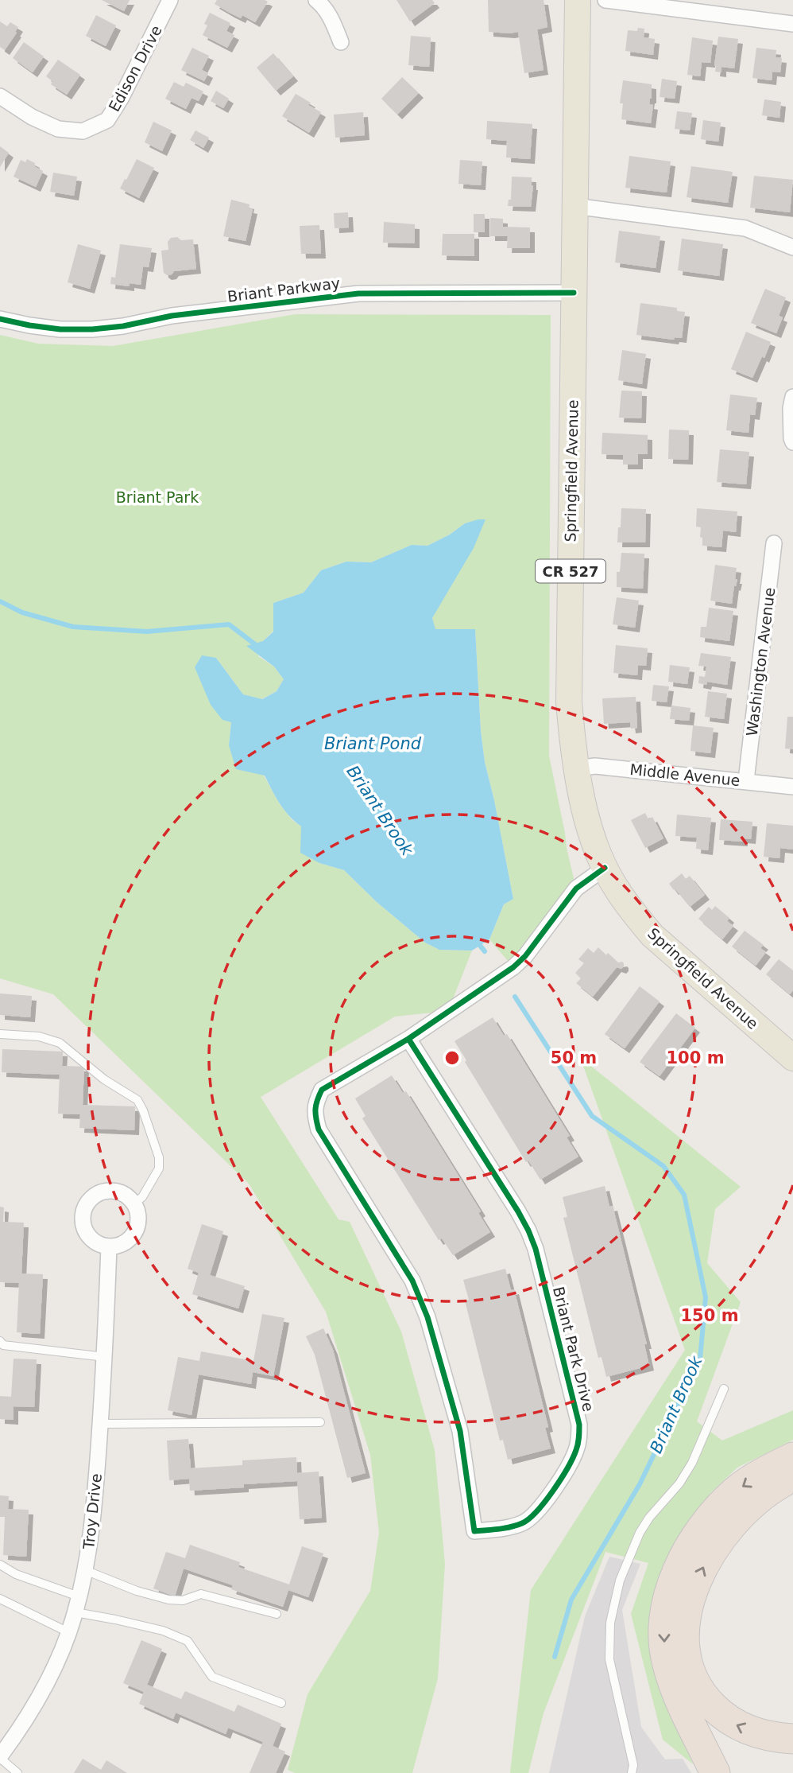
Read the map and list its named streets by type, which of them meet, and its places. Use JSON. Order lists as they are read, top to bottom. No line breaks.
{"streets":{"main road":["Springfield Avenue","CR 527"],"street":["Edison Drive","Briant Parkway","Washington Avenue","Middle Avenue","Briant Park Drive","Troy Drive"]},"crossings":[["Briant Parkway","Springfield Avenue"],["Springfield Avenue","Middle Avenue"],["Springfield Avenue","Briant Park Drive"],["Washington Avenue","Middle Avenue"]],"water":["Briant Pond","Briant Brook"],"parks":["Briant Park"],"rings":["50 m","100 m","150 m"]}
